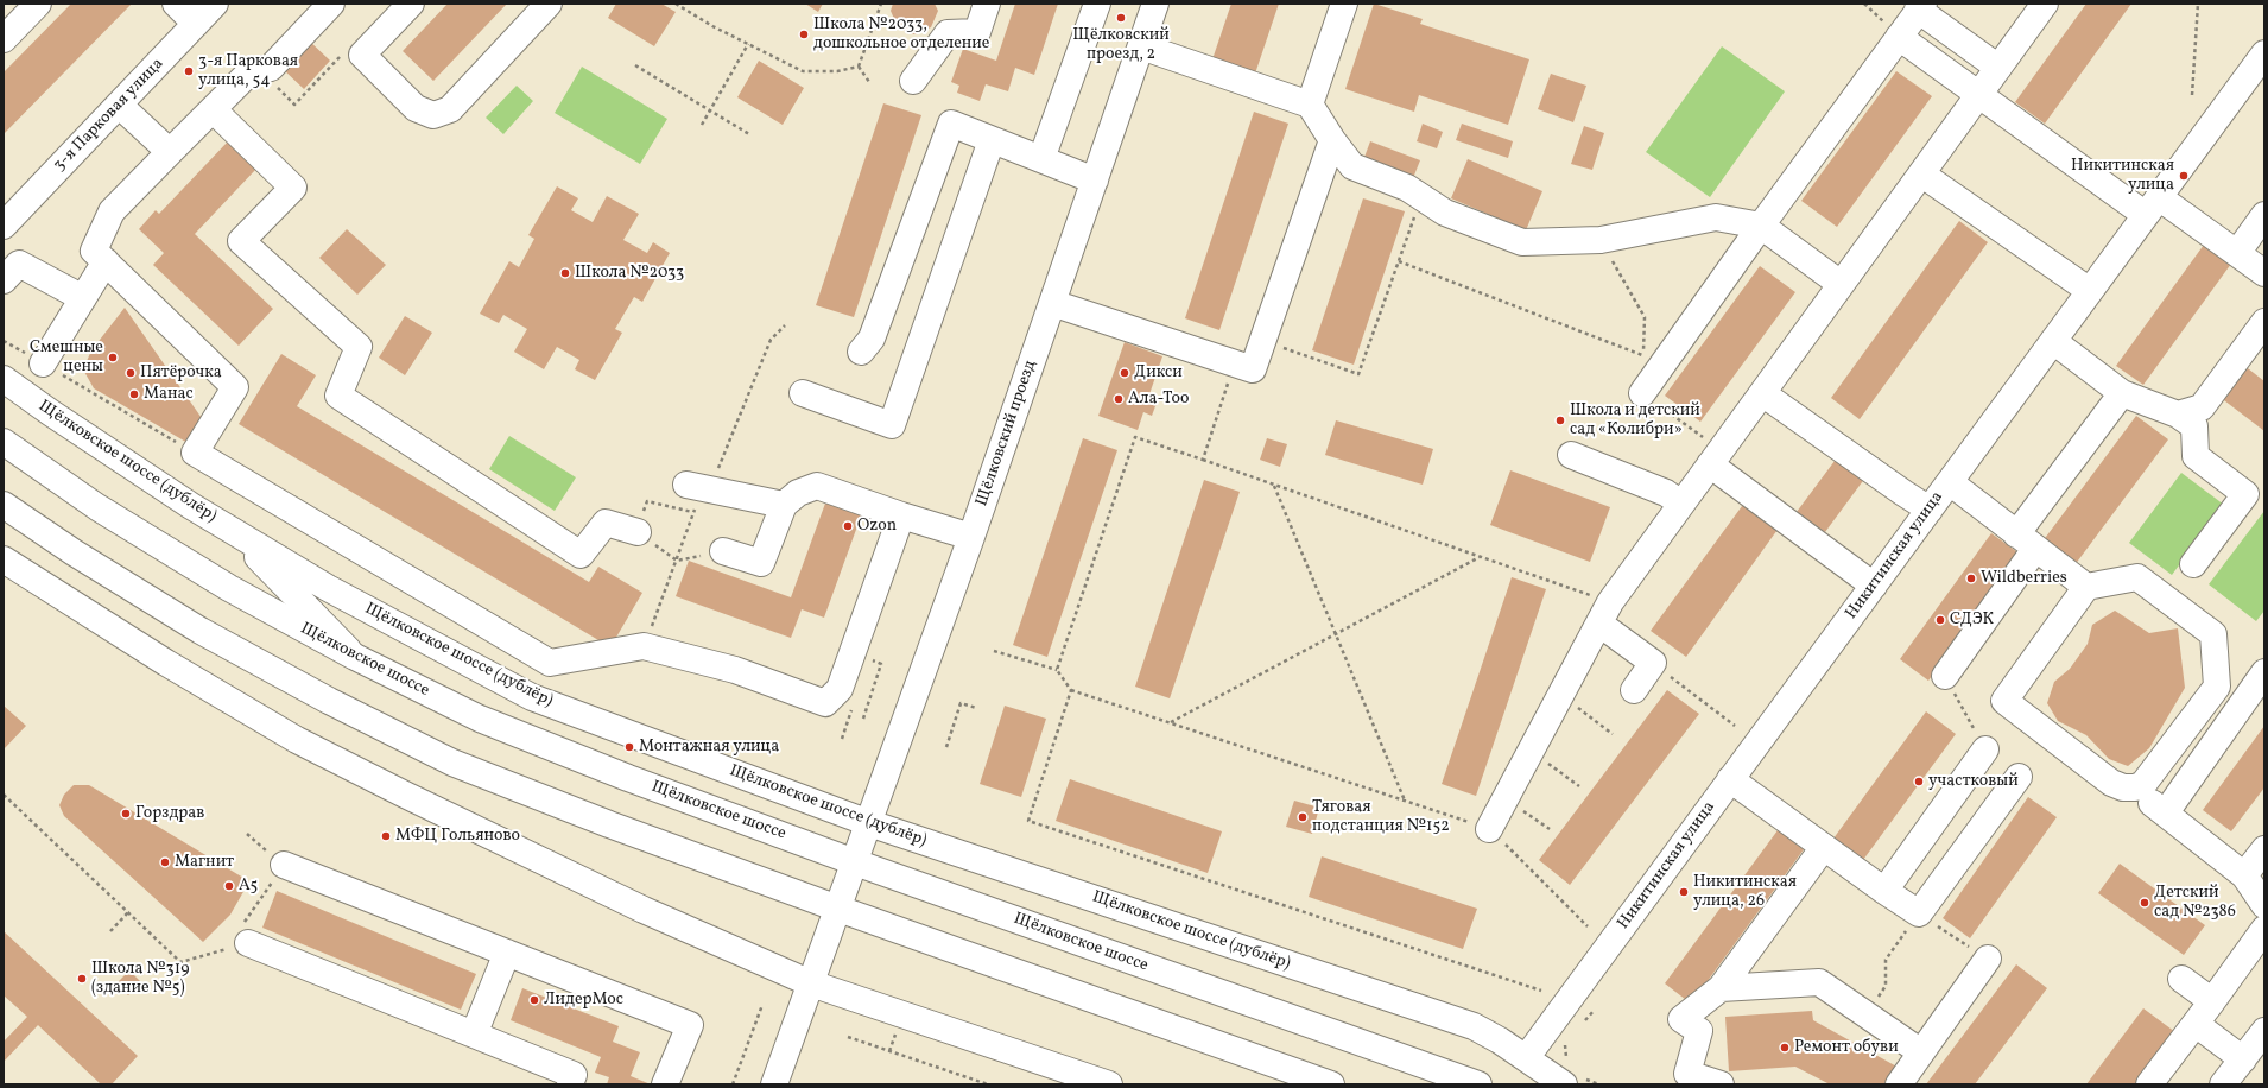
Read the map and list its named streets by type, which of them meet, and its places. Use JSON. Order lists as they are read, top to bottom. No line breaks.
{"streets":{"street":["3-я Парковая улица","Щёлковский проезд","Щёлковское шоссе (дублёр)","Никитинская улица","Щёлковское шоссе"]},"crossings":[["Щёлковский проезд","Щёлковское шоссе (дублёр)"],["Щёлковский проезд","Щёлковское шоссе"],["Щёлковское шоссе (дублёр)","Никитинская улица"]],"places":["Щёлковский проезд, 2","Школа №2033, дошкольное отделение","3-я Парковая улица, 54","Никитинская улица","Школа №2033","Смешные цены","Пятёрочка","Дикси","Манас","Ала-Тоо","Школа и детский сад «Колибри»","Ozon","Wildberries","СДЭК","Монтажная улица","участковый","Горздрав","Тяговая подстанция №152","МФЦ Гольяново","Магнит","А5","Никитинская улица, 26","Детский сад №2386","Школа №319 (здание №5)","ЛидерМос","Ремонт обуви"]}
